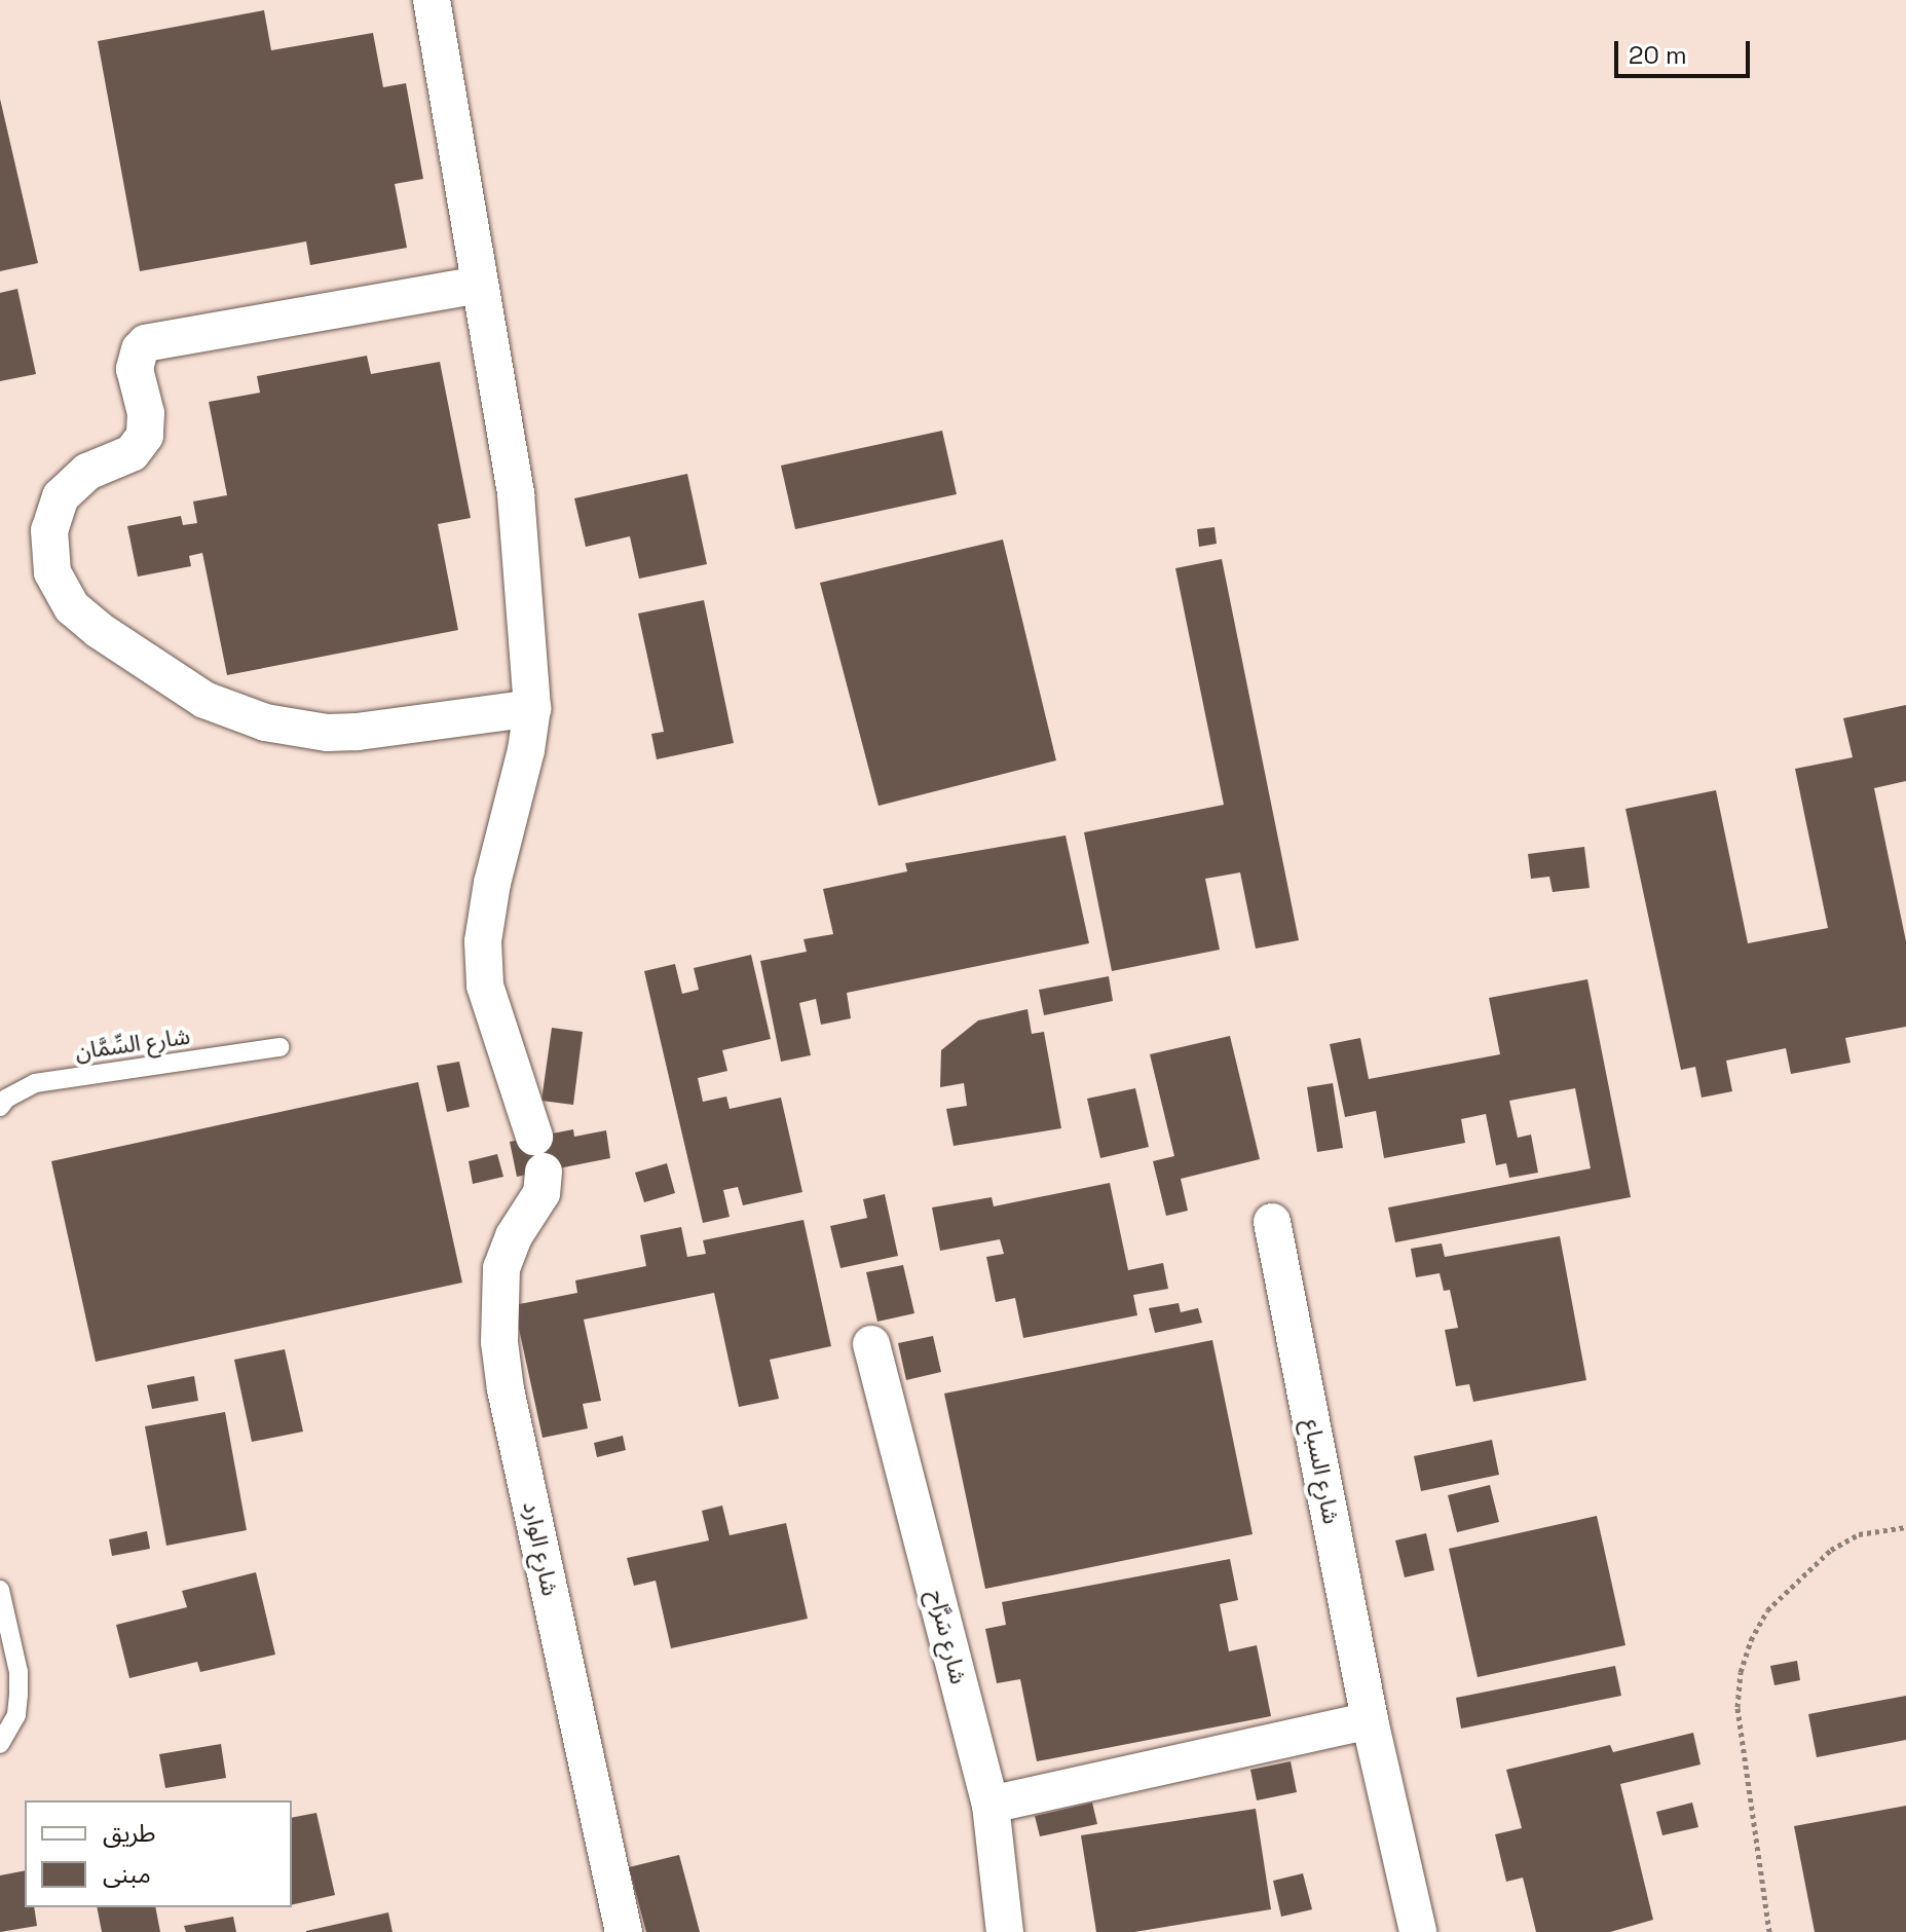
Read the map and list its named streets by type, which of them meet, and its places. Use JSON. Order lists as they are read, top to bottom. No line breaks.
{"streets":{"street":["شارع السباع","شارع الوارد","شارع سَرَّاح"],"lane":["شارع السِّمَّان"]},"legend":["طريق","مبنى"],"scale_bar":"20 m"}
